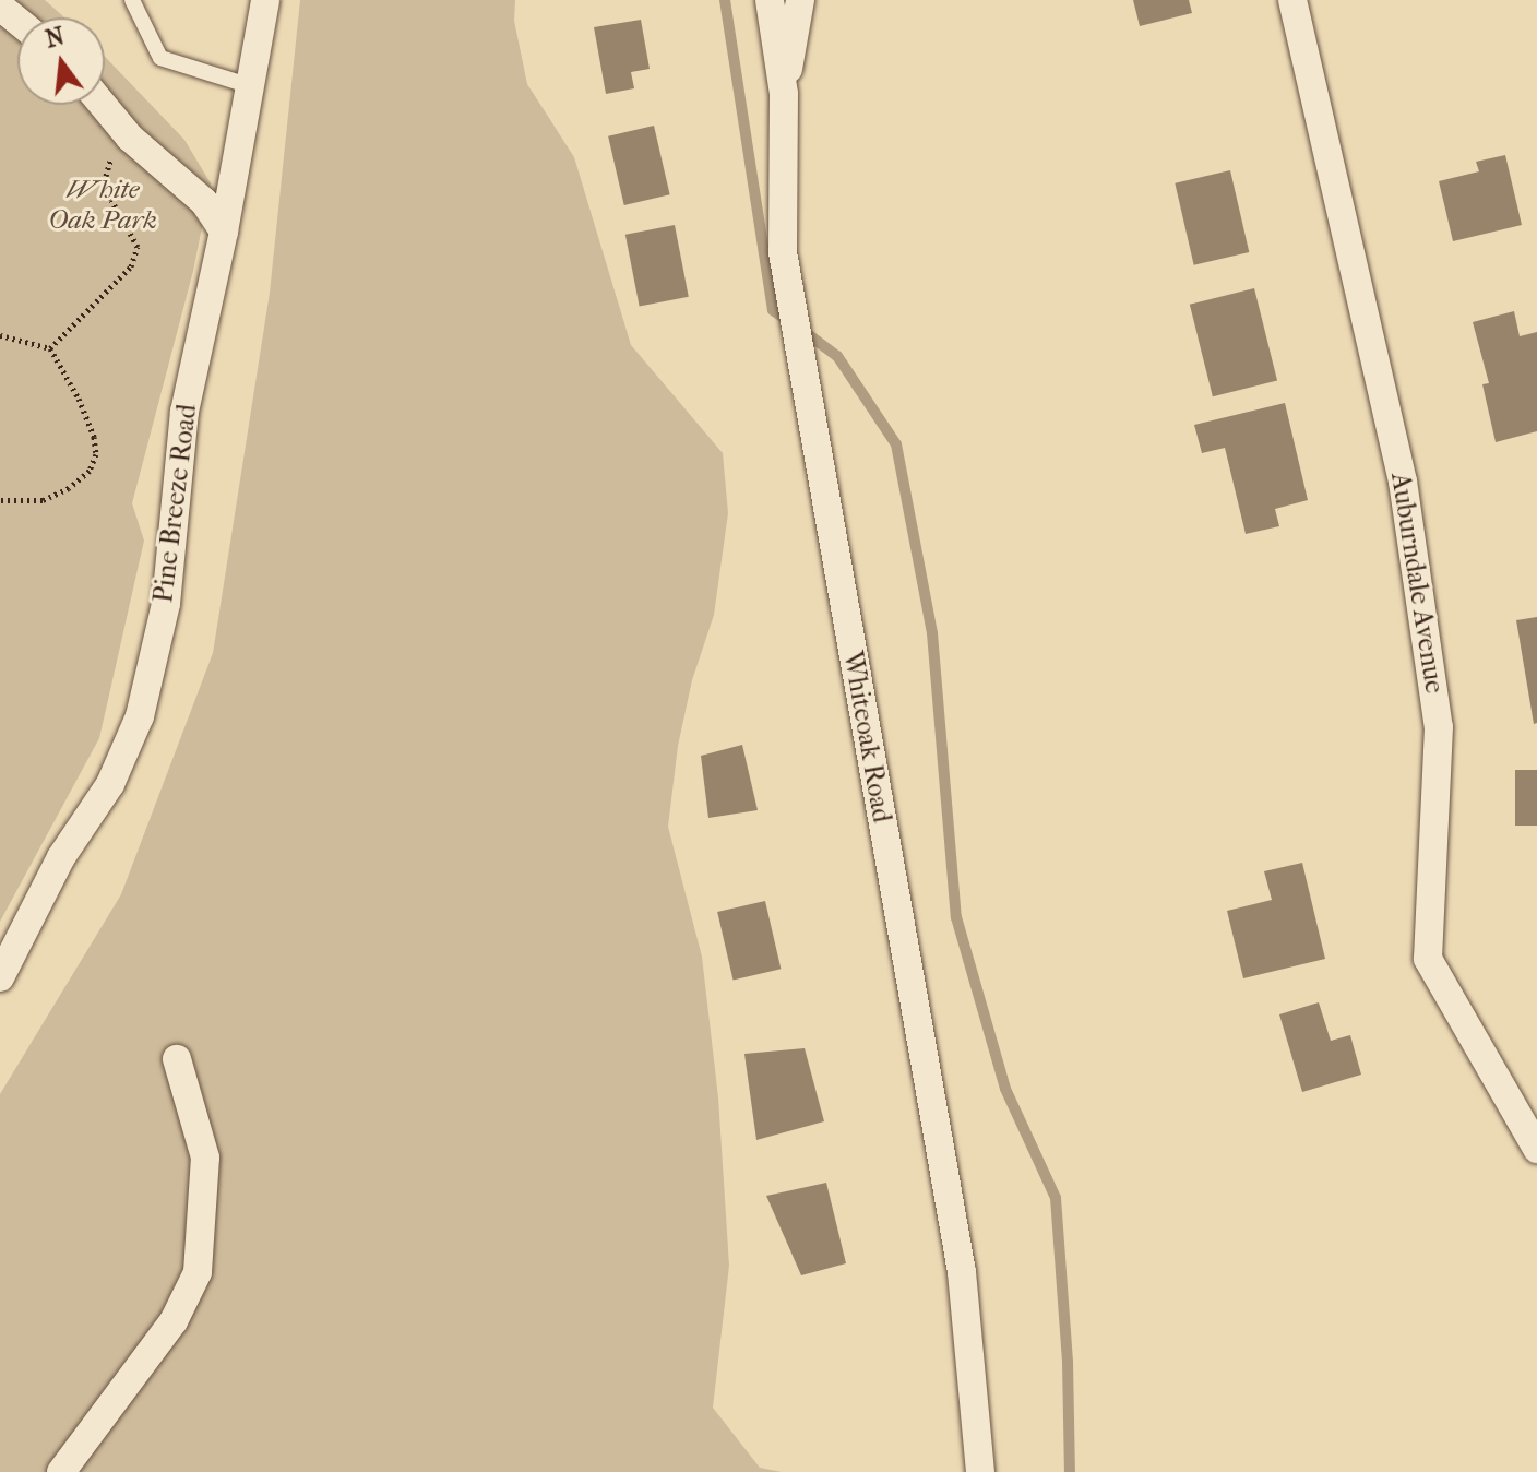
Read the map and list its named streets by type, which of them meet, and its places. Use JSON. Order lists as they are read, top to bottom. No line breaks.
{"streets":{"street":["Pine Breeze Road","Auburndale Avenue","Whiteoak Road"]},"parks":["White Oak Park"],"north":"top"}
